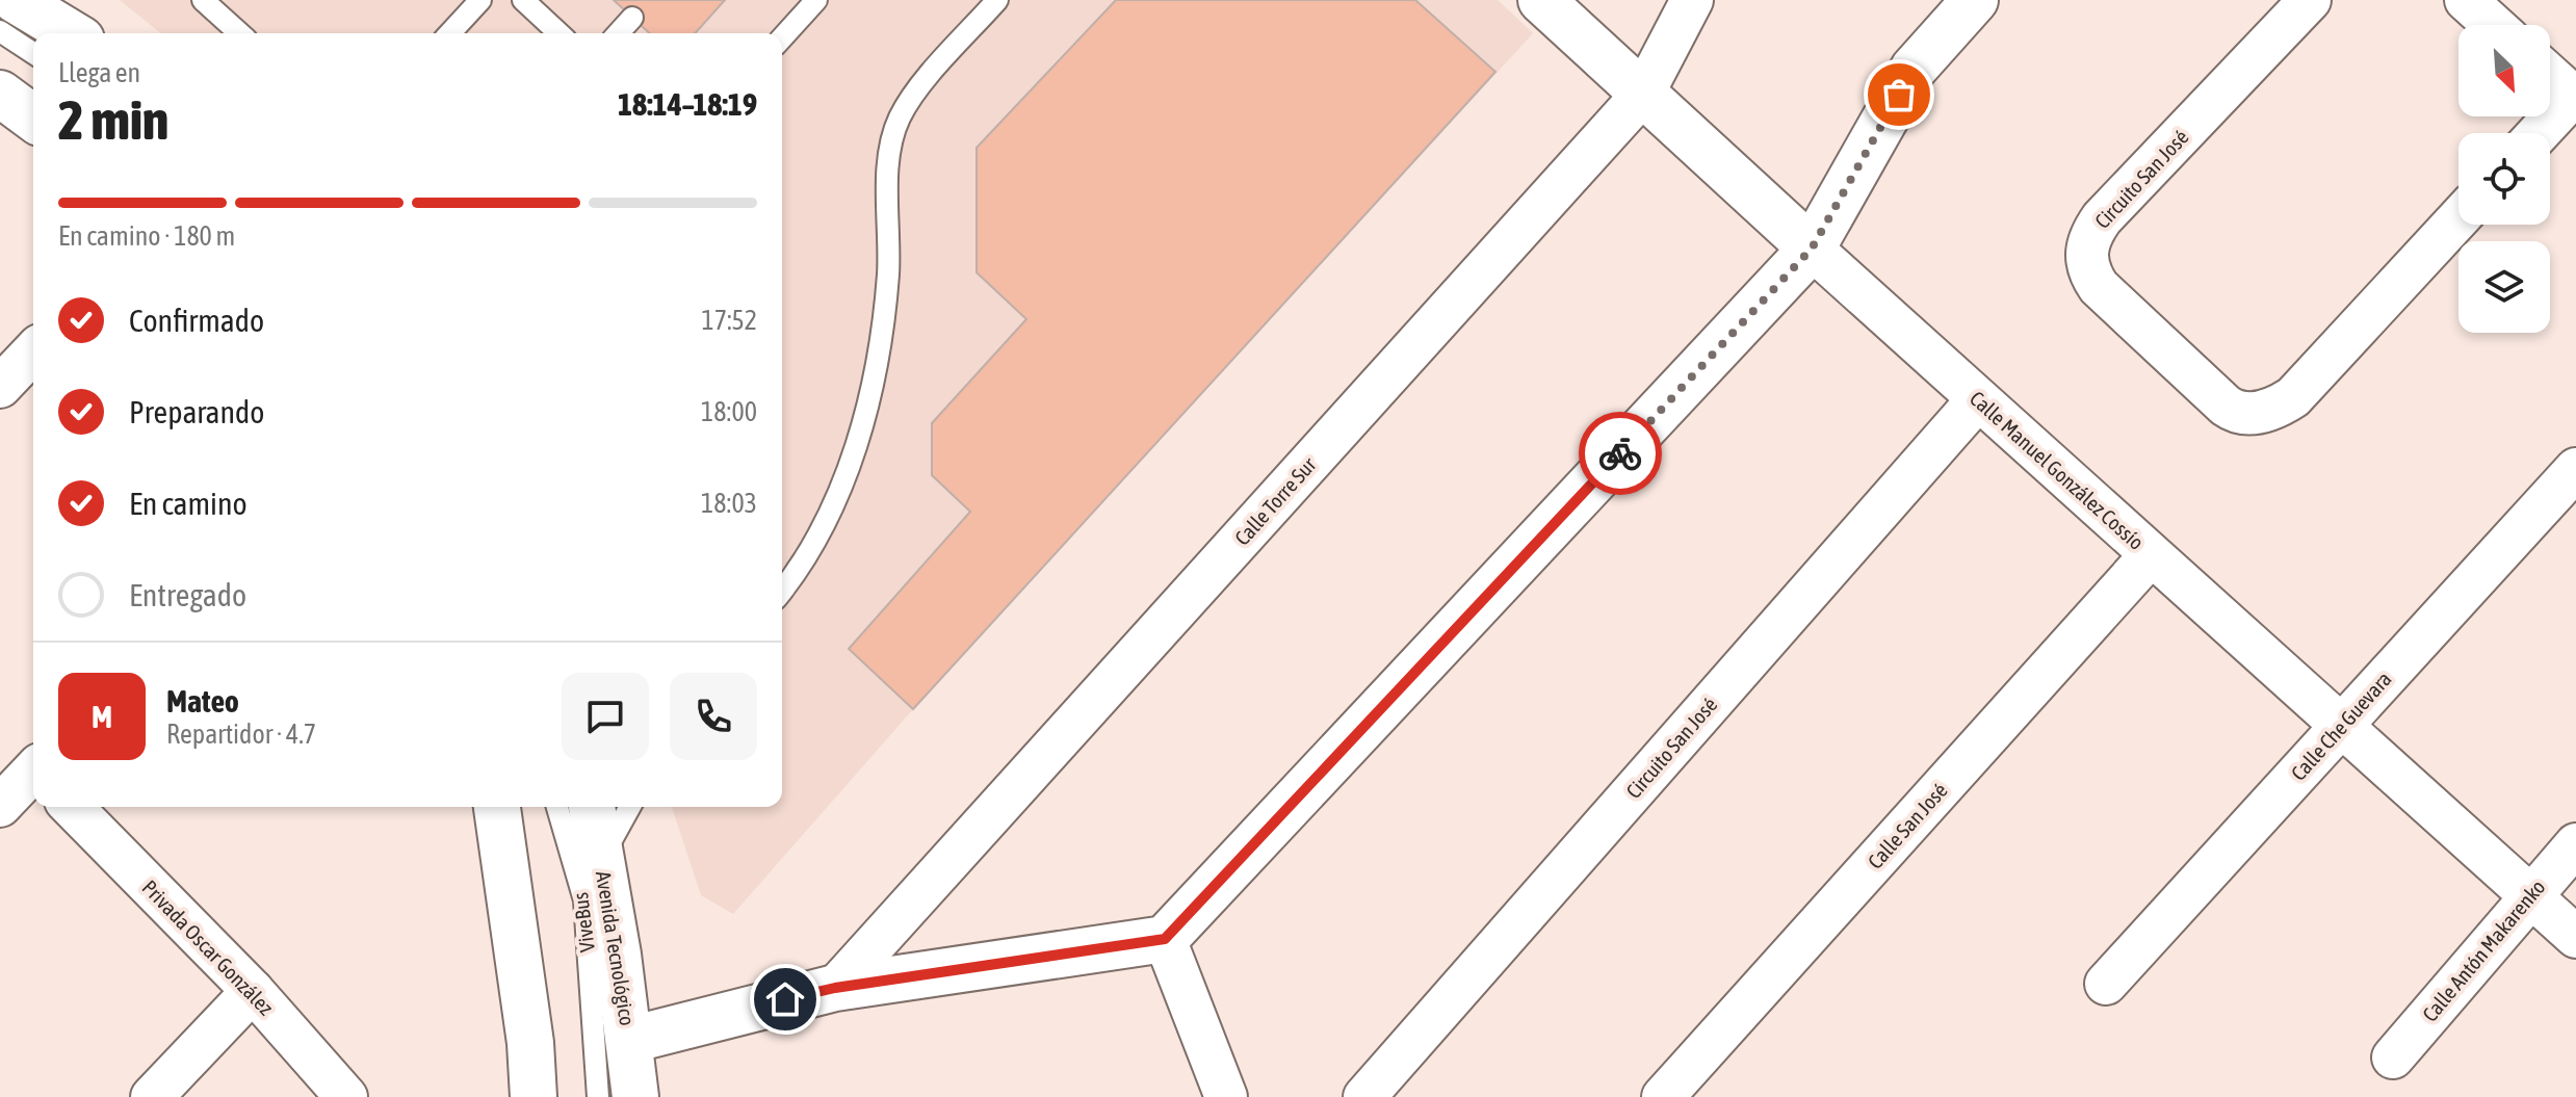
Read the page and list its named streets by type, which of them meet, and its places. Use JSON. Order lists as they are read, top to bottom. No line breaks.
{"streets":{"street":["Circuito San José","Calle Manuel González Cossío","Calle Torre Sur","Calle Che Guevara","Calle San José","Privada Oscar González","Avenida Tecnológico","Calle Antón Makarenko"],"lane":["ViveBus"]},"crossings":[["Circuito San José","Calle Manuel González Cossío"],["Calle Manuel González Cossío","Calle Torre Sur"],["Calle Manuel González Cossío","Calle Che Guevara"],["Calle Manuel González Cossío","Calle San José"],["Calle Manuel González Cossío","Calle Antón Makarenko"]],"north":"bottom right","page":{"heading":["2 min","Llega en","18:14–18:19"],"panel":["Mateo","Repartidor · 4.7"],"bar":"En camino · 180 m","list":[["Confirmado","17:52"],["Preparando","18:00"],["En camino","18:03"],"Entregado"],"round":"M"}}
